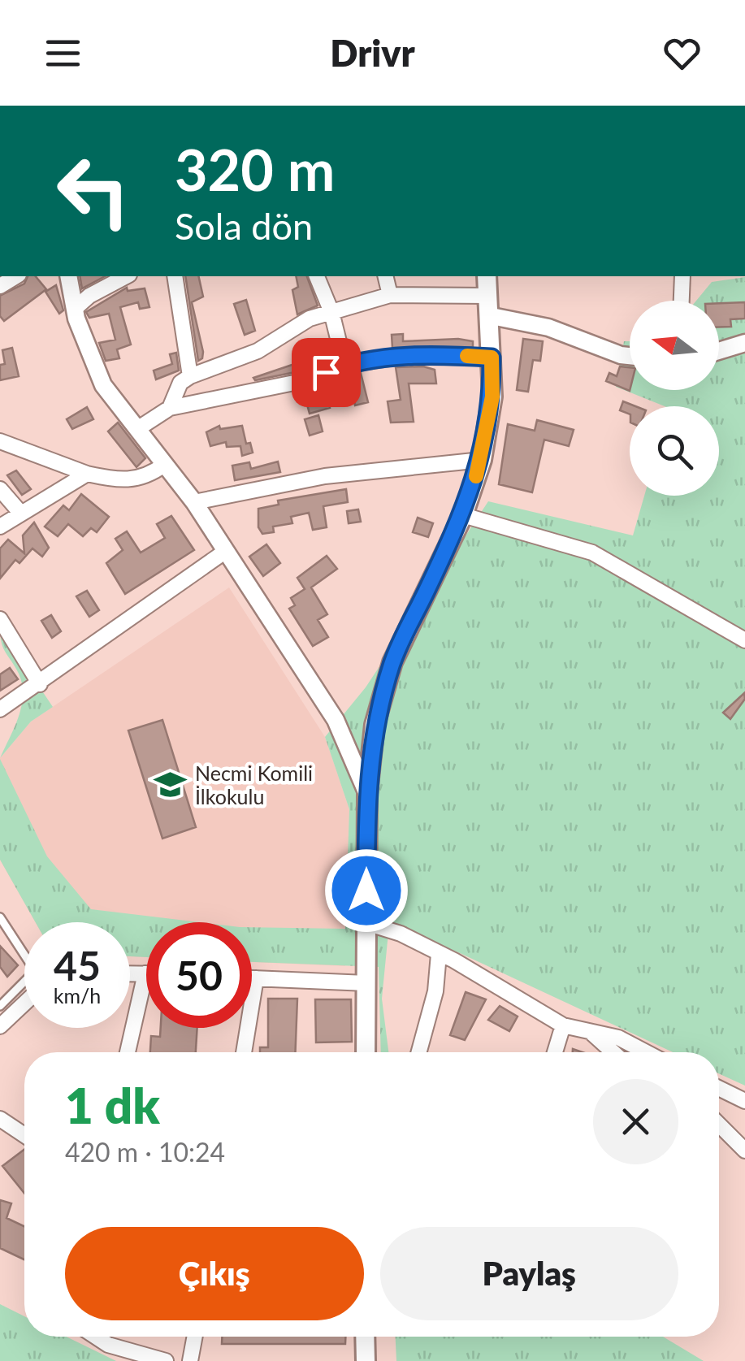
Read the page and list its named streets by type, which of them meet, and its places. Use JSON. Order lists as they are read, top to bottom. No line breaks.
{"places":{"school or university":["Necmi Komili İlkokulu"]},"north":"left","page":{"header":"Drivr","turn":["320 m","Sola dön"],"speed":"45 km/h","limit":"50","heading":["1 dk","420 m · 10:24"],"buttons":["Çıkış","Paylaş"]}}
